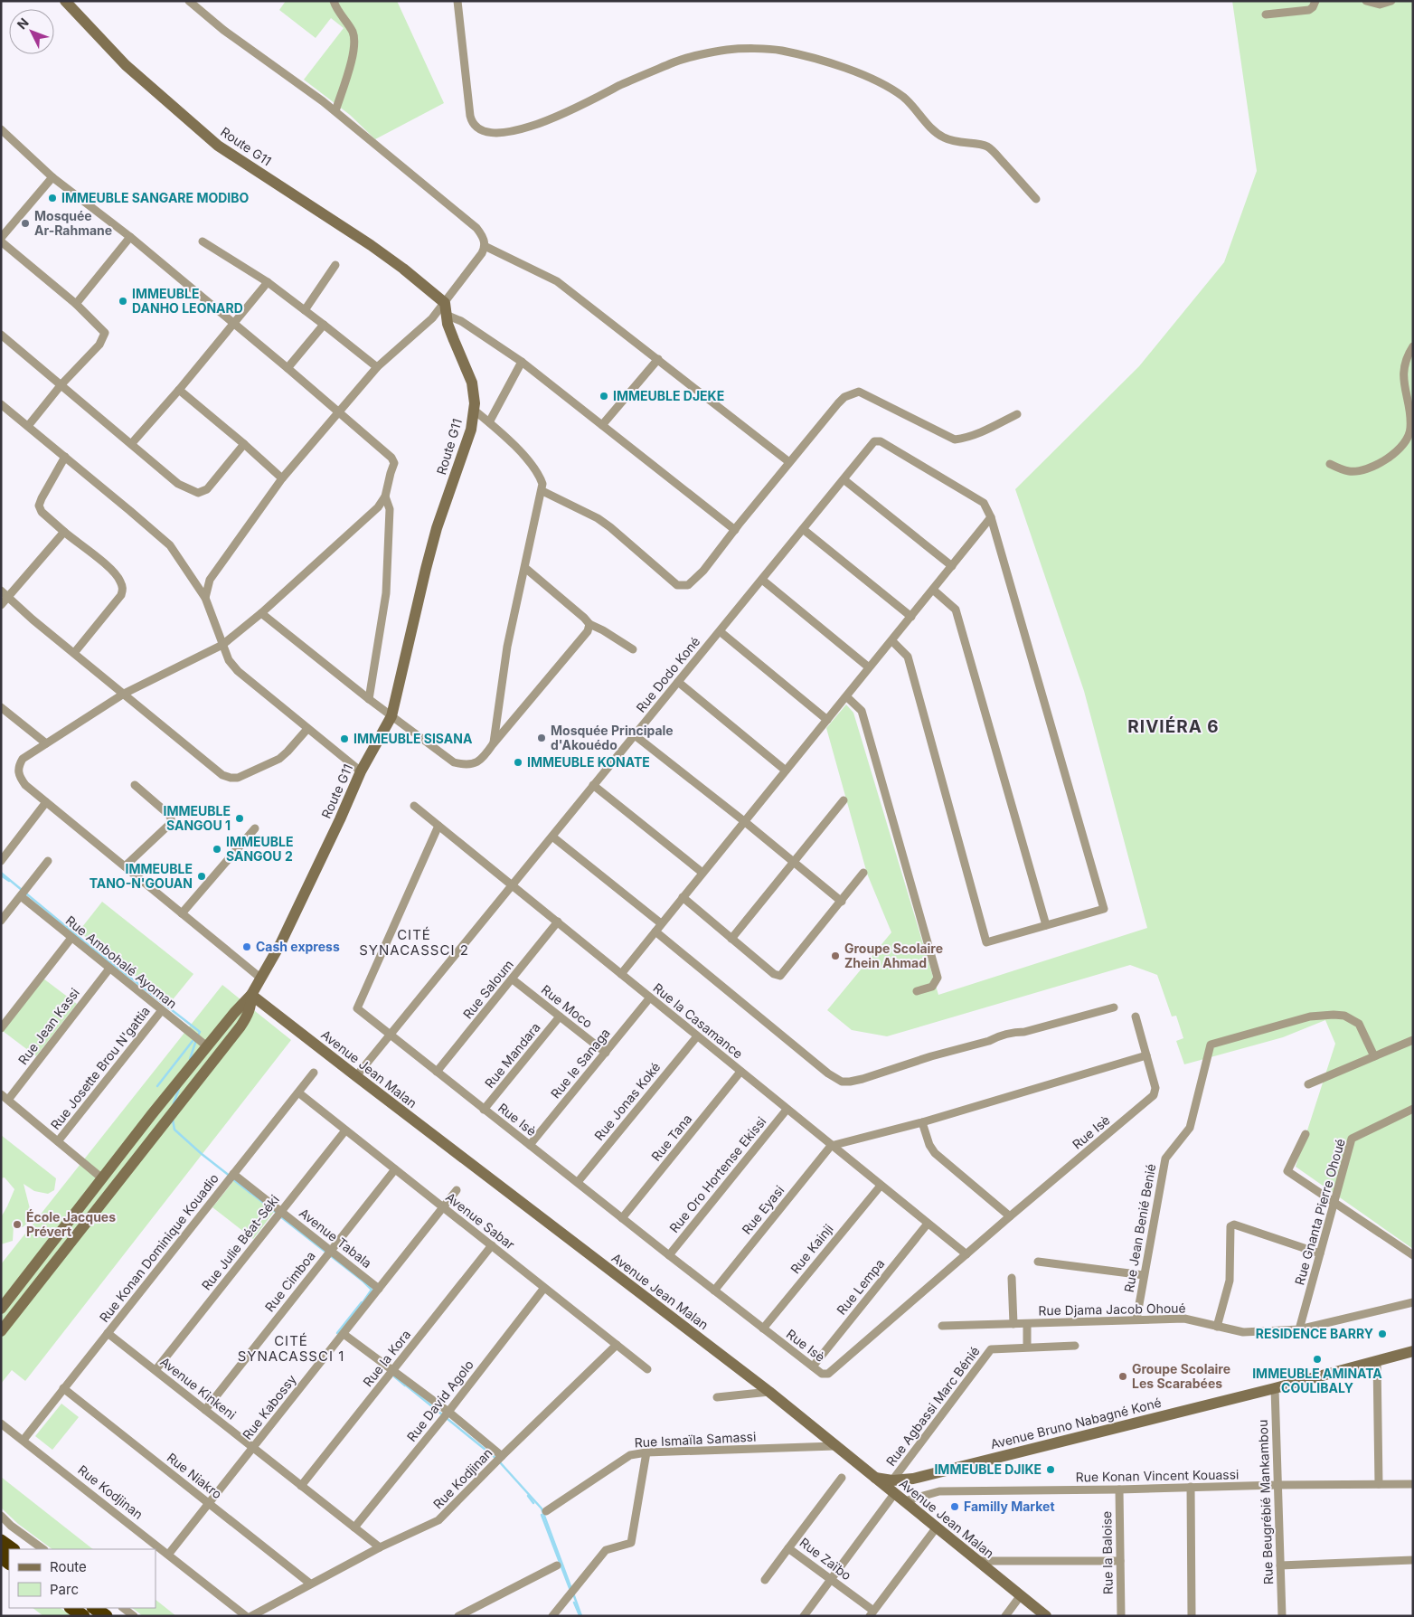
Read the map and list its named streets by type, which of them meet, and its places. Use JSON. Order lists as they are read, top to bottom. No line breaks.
{"streets":{"main road":["Route G11","Avenue Jean Malan","Avenue Bruno Nabagné Koné"],"street":["Rue Dodo Koné","Rue Ambohalé Ayoman","Rue Saloum","Rue Moco","Rue la Casamance","Rue Jean Kassi","Rue Mandara","Rue le Sanaga","Rue Josette Brou N'gattia","Rue Jonas Koké","Rue Isè","Rue Tana","Rue Oro Hortense Ekissi","Rue Eyasi","Rue Gnanta Pierre Ohoué","Avenue Sabar","Rue Jean Benié Benié","Avenue Tabala","Rue Julie Béat-Séki","Rue Konan Dominique Kouadio","Rue Kainji","Rue Cimboa","Rue Lempa","Rue Djama Jacob Ohoué","Rue la Kora","Avenue Kinkeni","Rue David Agolo","Rue Agbassi Marc Bénié","Rue Kabossy","Rue Ismaïla Samassi","Rue Niakro","Rue Konan Vincent Kouassi","Rue Kodjinan","Rue Beugrébié Mankambou","Rue la Baloise","Rue Zaïbo"]},"crossings":[["Route G11","Avenue Jean Malan"],["Rue Dodo Koné","Rue la Casamance"],["Rue Dodo Koné","Avenue Jean Malan"],["Rue Dodo Koné","Rue Isè"],["Rue Ambohalé Ayoman","Rue Jean Kassi"],["Rue Ambohalé Ayoman","Rue Josette Brou N'gattia"],["Rue Saloum","Rue Moco"],["Rue Saloum","Rue la Casamance"],["Rue Saloum","Rue Isè"],["Rue Moco","Rue Mandara"],["Rue Moco","Rue le Sanaga"],["Rue la Casamance","Rue le Sanaga"],["Rue la Casamance","Rue Jonas Koké"],["Rue la Casamance","Rue Isè"],["Rue la Casamance","Rue Tana"],["Rue la Casamance","Rue Oro Hortense Ekissi"],["Rue la Casamance","Rue Eyasi"],["Rue la Casamance","Rue Kainji"],["Rue la Casamance","Rue Lempa"],["Rue Mandara","Rue Isè"],["Rue le Sanaga","Rue Isè"],["Avenue Jean Malan","Avenue Bruno Nabagné Koné"],["Avenue Jean Malan","Rue Ismaïla Samassi"],["Avenue Jean Malan","Rue Konan Vincent Kouassi"],["Rue Jonas Koké","Rue Isè"],["Rue Isè","Rue Tana"],["Rue Isè","Rue Oro Hortense Ekissi"],["Rue Isè","Rue Eyasi"],["Rue Isè","Rue Kainji"],["Rue Isè","Rue Lempa"],["Rue Gnanta Pierre Ohoué","Rue Djama Jacob Ohoué"],["Avenue Sabar","Rue Julie Béat-Séki"],["Avenue Sabar","Rue Konan Dominique Kouadio"],["Avenue Sabar","Rue Cimboa"],["Avenue Sabar","Rue la Kora"],["Avenue Sabar","Rue David Agolo"],["Avenue Sabar","Rue Kabossy"],["Avenue Sabar","Rue Kodjinan"],["Rue Jean Benié Benié","Rue Djama Jacob Ohoué"],["Avenue Tabala","Rue Julie Béat-Séki"],["Avenue Tabala","Rue Konan Dominique Kouadio"],["Avenue Tabala","Rue Cimboa"],["Avenue Tabala","Rue Kabossy"],["Rue Julie Béat-Séki","Avenue Kinkeni"],["Rue Konan Dominique Kouadio","Avenue Kinkeni"],["Rue Konan Dominique Kouadio","Rue Niakro"],["Rue Konan Dominique Kouadio","Rue Kodjinan"],["Rue Cimboa","Avenue Kinkeni"],["Rue la Kora","Avenue Kinkeni"],["Avenue Kinkeni","Rue David Agolo"],["Avenue Kinkeni","Rue Kabossy"],["Avenue Kinkeni","Rue Kodjinan"],["Rue Agbassi Marc Bénié","Avenue Bruno Nabagné Koné"],["Rue Kabossy","Rue Niakro"],["Rue Kabossy","Rue Kodjinan"],["Avenue Bruno Nabagné Koné","Rue Beugrébié Mankambou"],["Rue Niakro","Rue Kodjinan"],["Rue Konan Vincent Kouassi","Rue Beugrébié Mankambou"],["Rue Konan Vincent Kouassi","Rue la Baloise"]],"districts":["RIVIÉRA 6","CITÉ SYNACASSCI 2","CITÉ SYNACASSCI 1"],"places":["IMMEUBLE SANGARE MODIBO","Mosquée Ar-Rahmane","IMMEUBLE DANHO LEONARD","IMMEUBLE DJEKE","Mosquée Principale d'Akouédo","IMMEUBLE SISANA","IMMEUBLE KONATE","IMMEUBLE SANGOU 1","IMMEUBLE SANGOU 2","IMMEUBLE TANO-N'GOUAN","Cash express","Groupe Scolaire Zhein Ahmad","École Jacques Prévert","RESIDENCE BARRY","IMMEUBLE AMINATA COULIBALY","Groupe Scolaire Les Scarabées","IMMEUBLE DJIKE","Familly Market"],"legend":["Route","Parc"],"north":"top left"}
